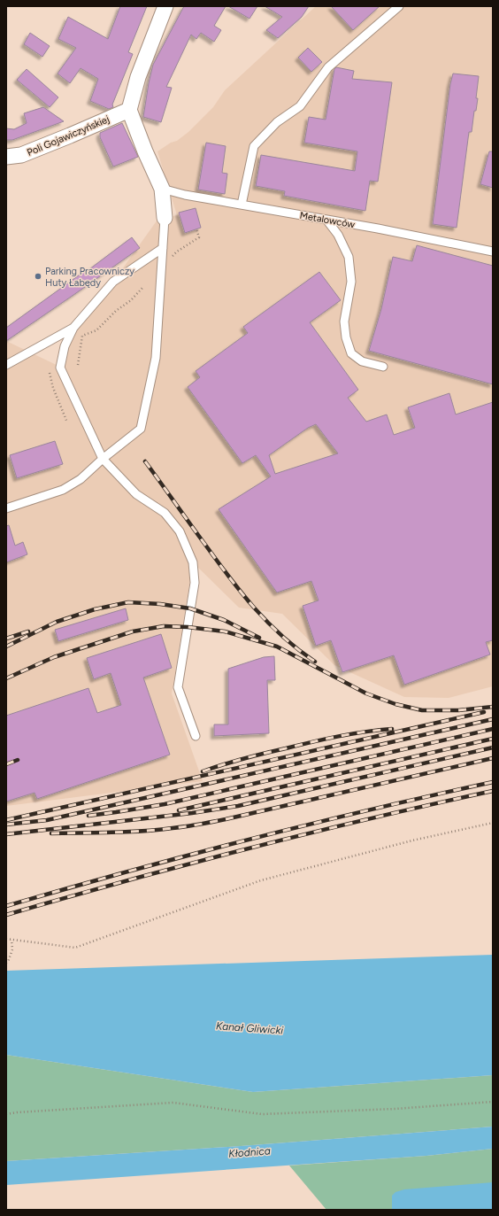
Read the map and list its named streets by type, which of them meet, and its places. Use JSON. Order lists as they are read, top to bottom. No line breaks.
{"streets":{"street":["Poli Gojawiczyńskiej"],"lane":["Metalowców"]},"water":["Kanał Gliwicki","Kłodnica"],"places":["Parking Pracowniczy Huty Łabędy"]}
